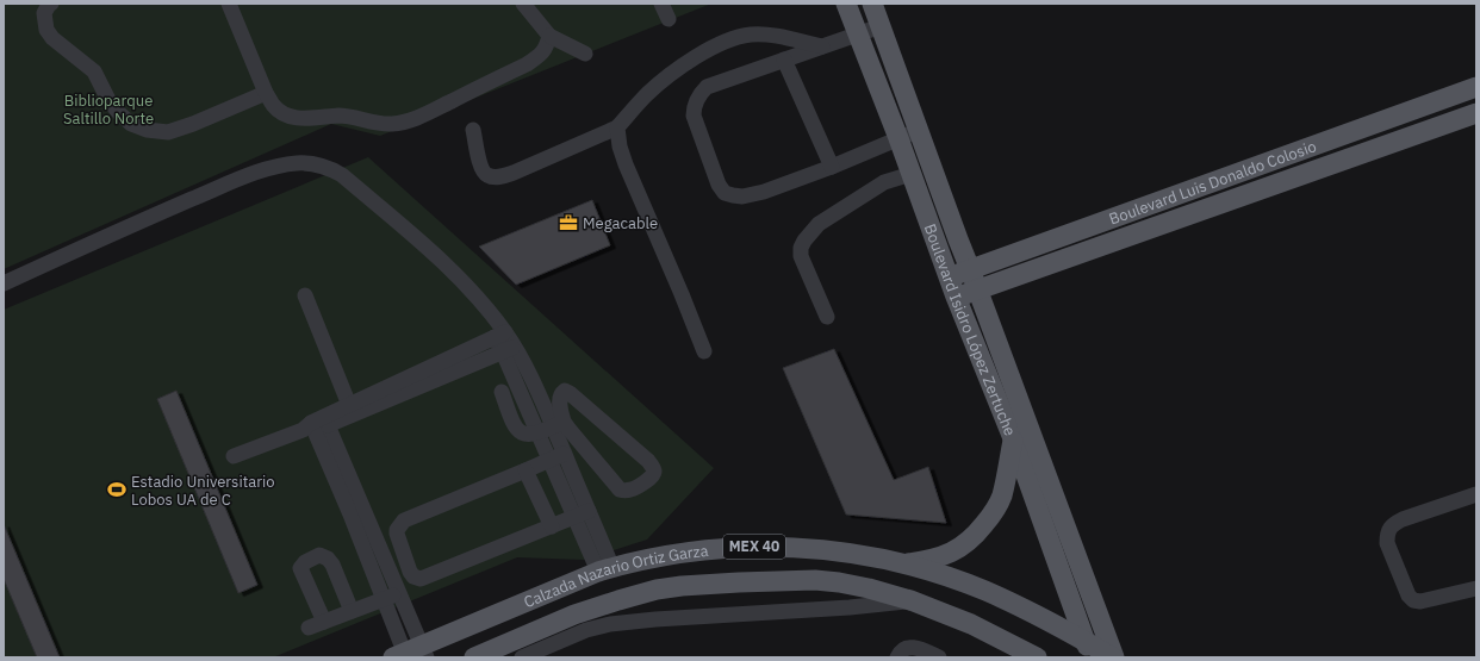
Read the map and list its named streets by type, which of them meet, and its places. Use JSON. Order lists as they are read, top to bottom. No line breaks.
{"streets":{"main road":["Boulevard Luis Donaldo Colosio","Boulevard Isidro López Zertuche","MEX 40","Calzada Nazario Ortiz Garza"]},"crossings":[["Boulevard Luis Donaldo Colosio","Boulevard Isidro López Zertuche"],["Boulevard Isidro López Zertuche","Calzada Nazario Ortiz Garza"]],"parks":["Biblioparque Saltillo Norte"],"places":{"office":["Megacable"],"sports":["Estadio Universitario Lobos UA de C"]}}
